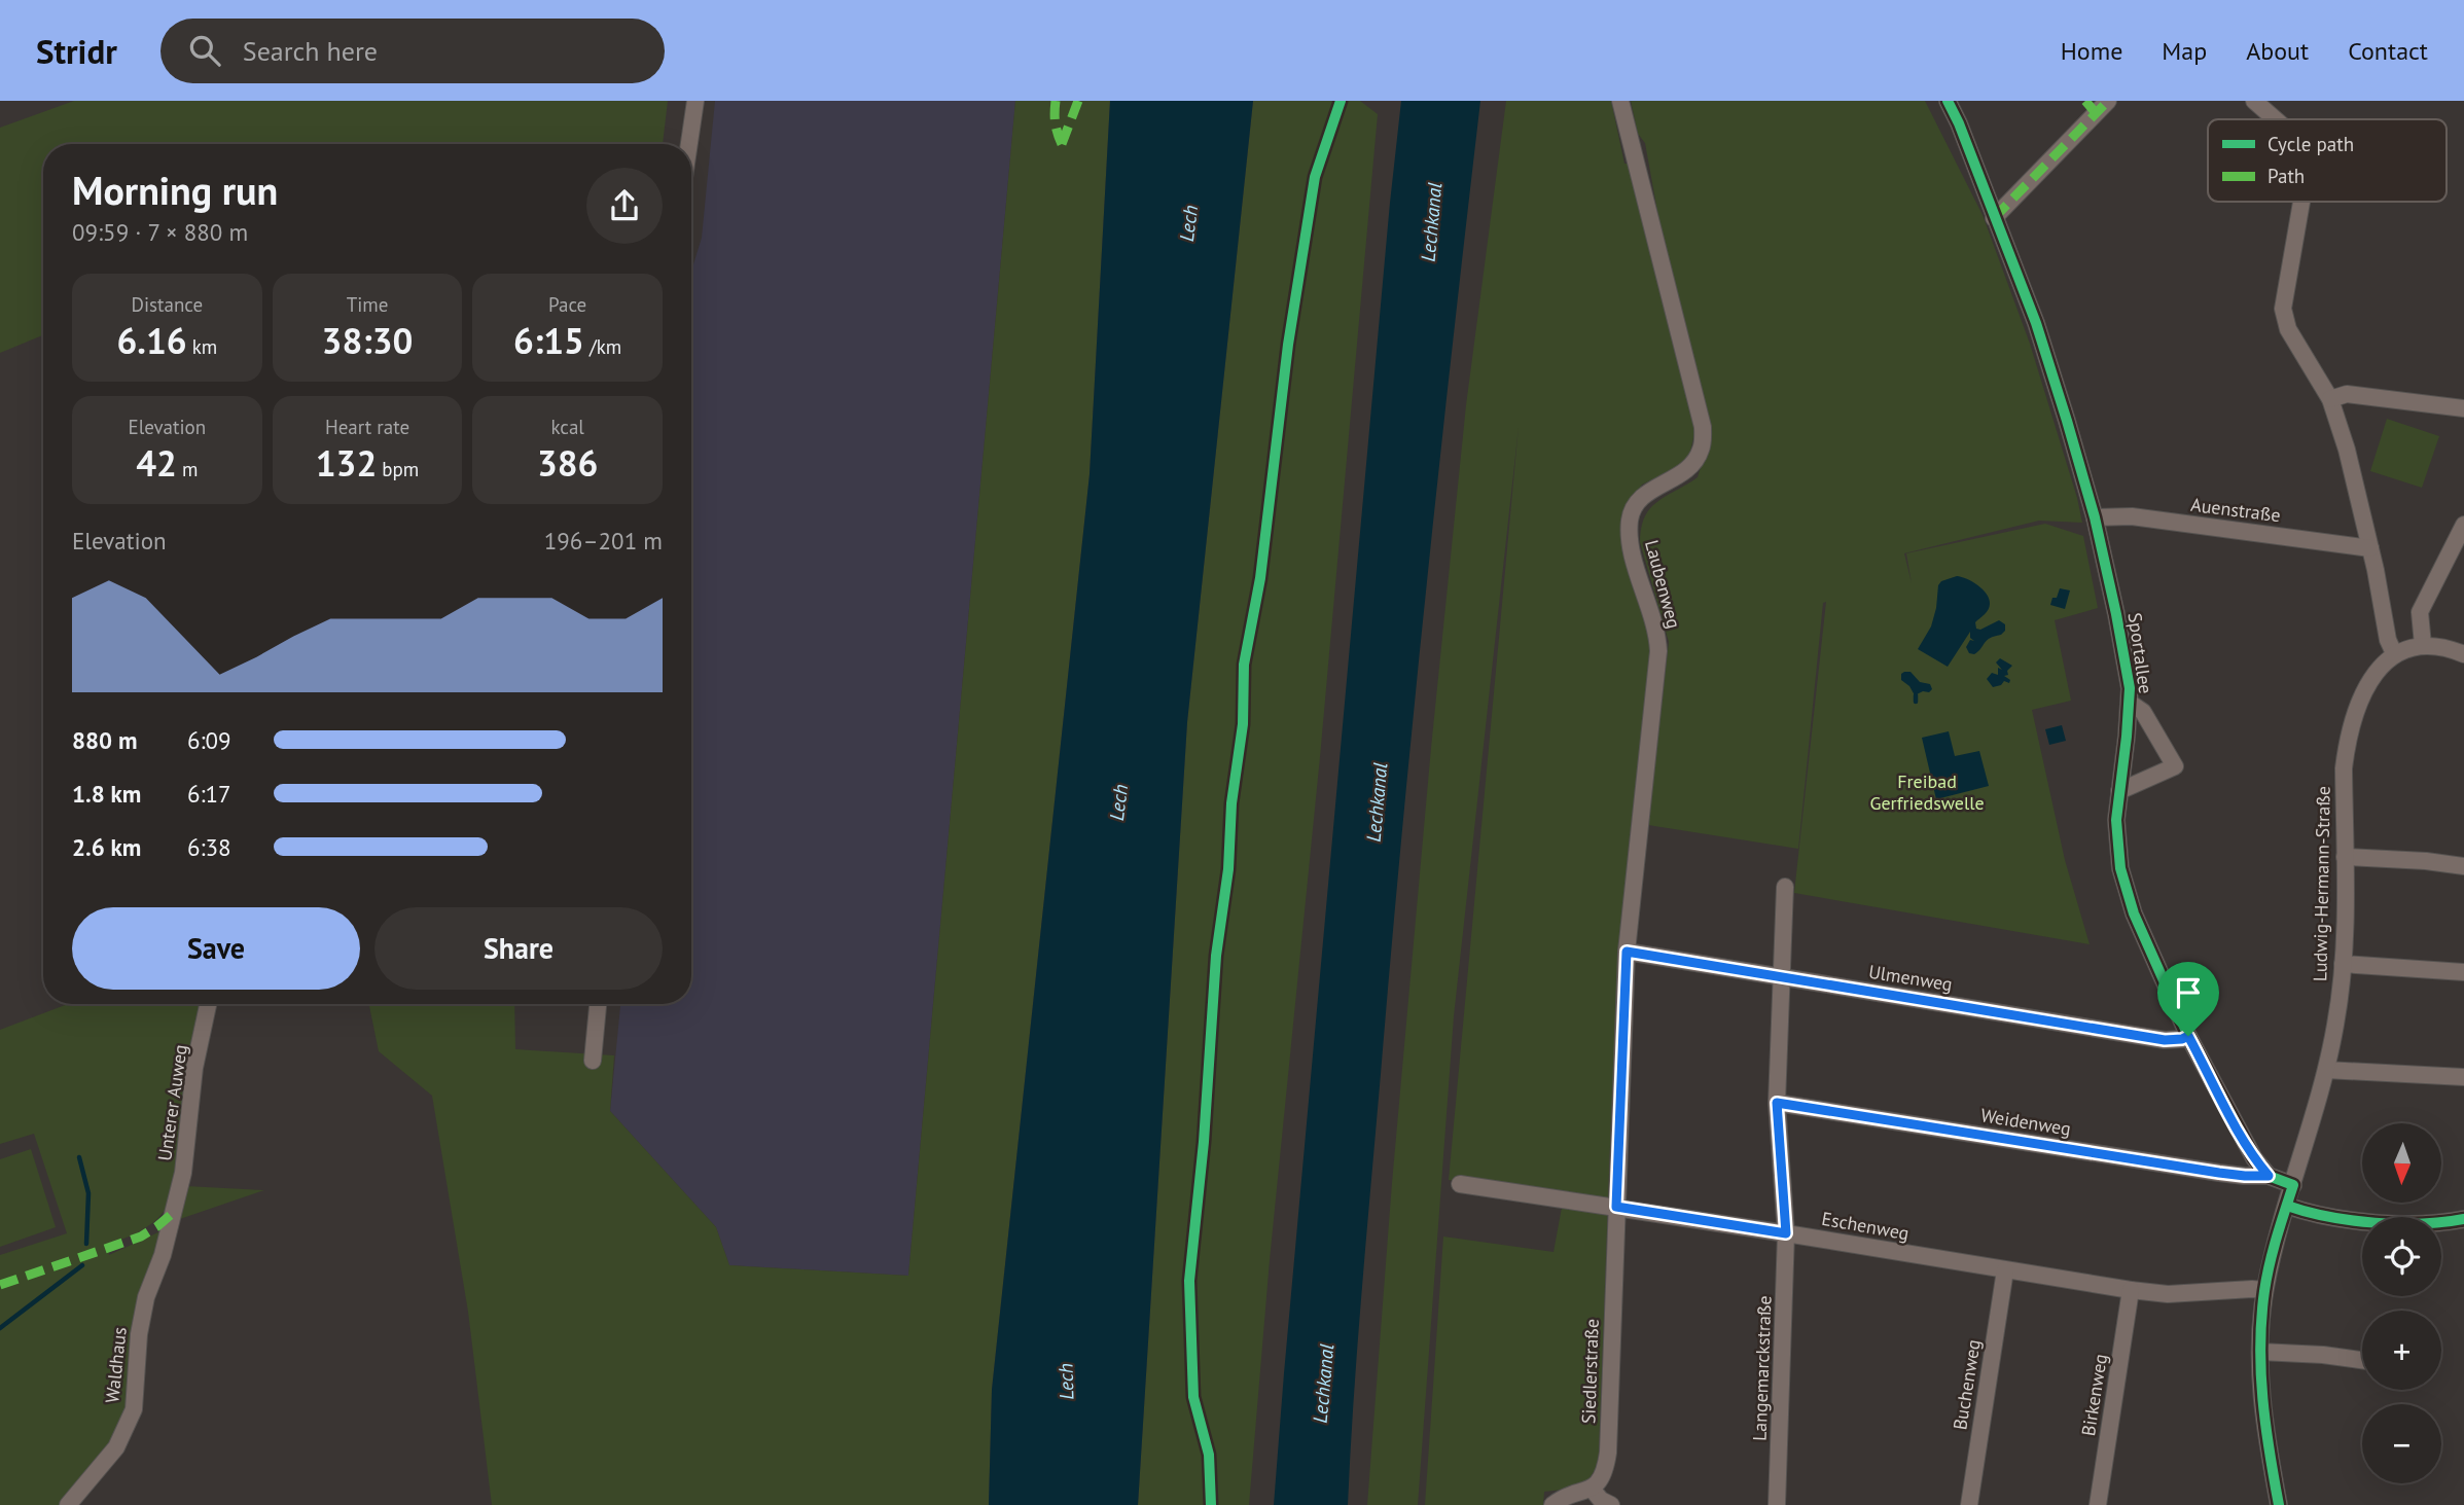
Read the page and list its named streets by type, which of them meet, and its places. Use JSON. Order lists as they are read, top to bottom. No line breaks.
{"streets":{"street":["Auenstraße","Laubenweg","Sportallee","Ludwig-Hermann-Straße","Ulmenweg","Unterer Auweg","Weidenweg","Eschenweg","Waldhaus","Langemarckstraße","Siedlerstraße","Buchenweg","Birkenweg"]},"crossings":[["Auenstraße","Sportallee"],["Laubenweg","Ulmenweg"],["Laubenweg","Eschenweg"],["Laubenweg","Siedlerstraße"],["Sportallee","Ulmenweg"],["Sportallee","Weidenweg"],["Ludwig-Hermann-Straße","Eschenweg"],["Ulmenweg","Langemarckstraße"],["Unterer Auweg","Waldhaus"],["Weidenweg","Langemarckstraße"],["Eschenweg","Langemarckstraße"],["Eschenweg","Siedlerstraße"],["Eschenweg","Buchenweg"],["Eschenweg","Birkenweg"]],"water":["Lechkanal","Lech"],"parks":["Freibad Gerfriedswelle"],"legend":["Cycle path","Path"],"north":"bottom","page":{"header":"Stridr","search":"Search here","nav":["Home","Map","About","Contact"],"heading":["Morning run","09:59 · 7 × 880 m"],"stats":[["Distance","6.16 km"],["Time","38:30"],["Pace","6:15 /km"],["Elevation","42 m"],["Heart rate","132 bpm"],["kcal","386"]],"chart":["Elevation","196–201 m"],"list":[{"name":"880 m","note":"6:09"},{"name":"1.8 km","note":"6:17"},{"name":"2.6 km","note":"6:38"}],"buttons":["Save","Share"],"map_buttons":["+","−"]}}
